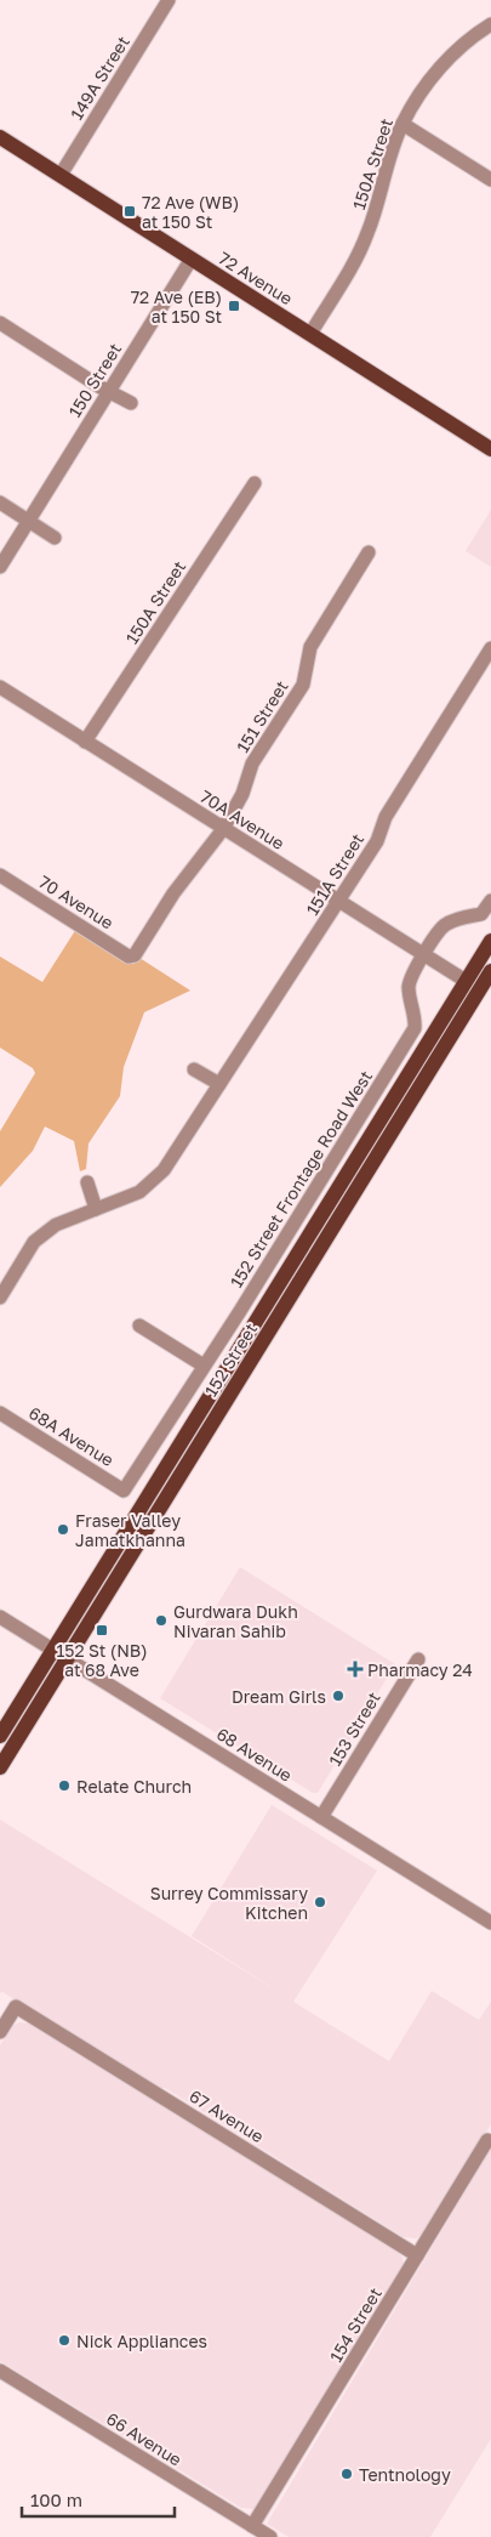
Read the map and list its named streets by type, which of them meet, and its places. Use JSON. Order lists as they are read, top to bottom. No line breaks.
{"streets":{"main road":["72 Avenue","152 Street"],"street":["149A Street","150A Street","150 Street","151 Street","70A Avenue","151A Street","70 Avenue","152 Street Frontage Road West","68A Avenue","153 Street","68 Avenue","67 Avenue","154 Street","66 Avenue"]},"crossings":[["149A Street","72 Avenue"],["150A Street","72 Avenue"],["150A Street","70A Avenue"],["72 Avenue","150 Street"],["151 Street","70A Avenue"],["151 Street","70 Avenue"],["70A Avenue","151A Street"],["70A Avenue","152 Street Frontage Road West"],["70A Avenue","152 Street"],["152 Street Frontage Road West","68A Avenue"],["152 Street","68 Avenue"],["153 Street","68 Avenue"],["67 Avenue","154 Street"],["154 Street","66 Avenue"]],"places":{"transit":["72 Ave (WB) at 150 St","72 Ave (EB) at 150 St","152 St (NB) at 68 Ave"],"other":["Fraser Valley Jamatkhanna","Gurdwara Dukh Nivaran Sahib","Dream Girls","Relate Church","Surrey Commissary Kitchen","Nick Appliances","Tentnology"],"health":["Pharmacy 24"]},"scale_bar":"100 m"}
